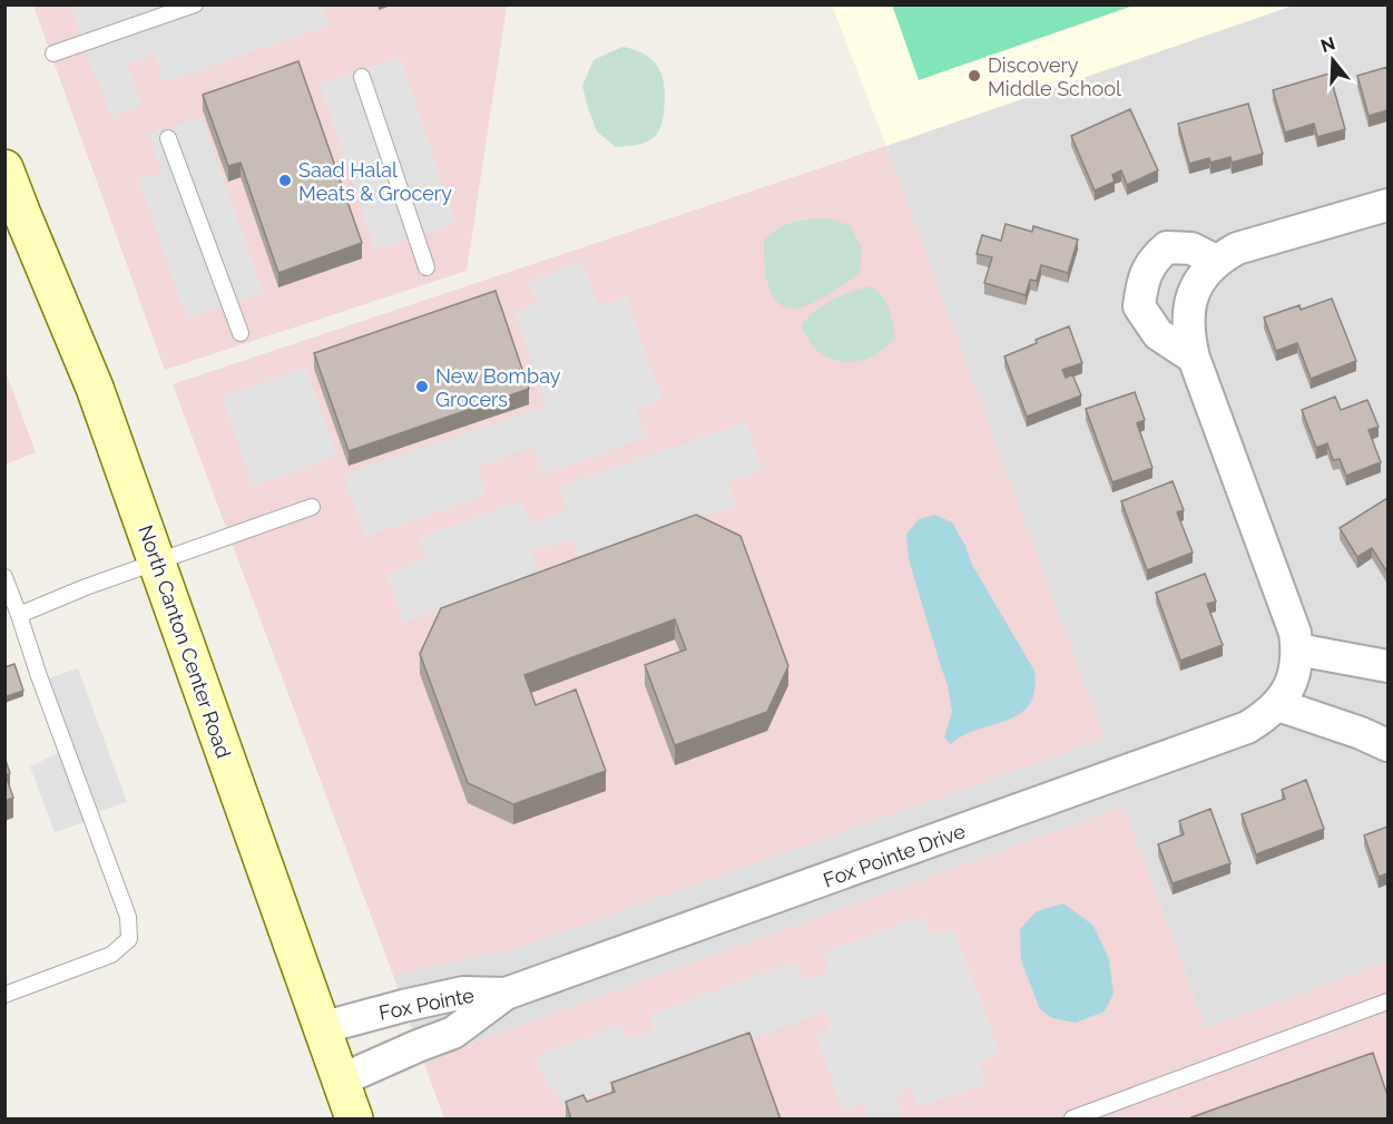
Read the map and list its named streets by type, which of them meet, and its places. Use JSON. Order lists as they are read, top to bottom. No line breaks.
{"streets":{"main road":["North Canton Center Road"],"street":["Fox Pointe Drive","Fox Pointe"]},"crossings":[["North Canton Center Road","Fox Pointe"],["Fox Pointe Drive","Fox Pointe"]],"places":["Discovery Middle School","Saad Halal Meats & Grocery","New Bombay Grocers"],"north":"top"}
